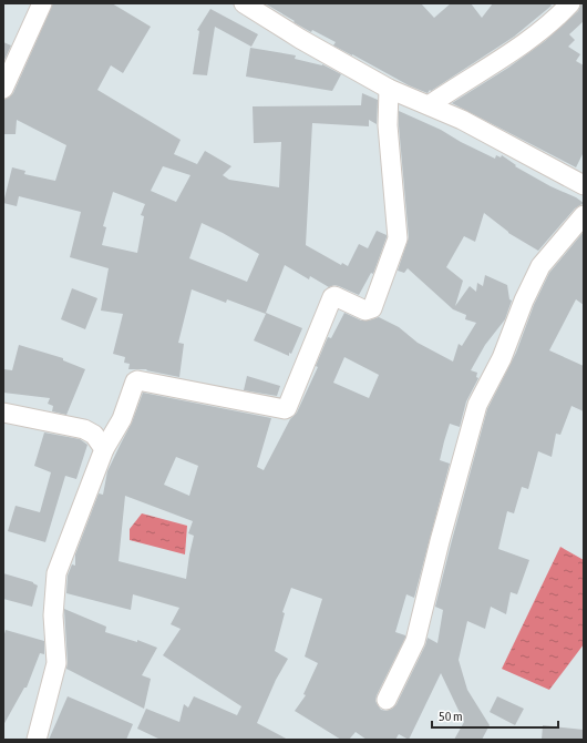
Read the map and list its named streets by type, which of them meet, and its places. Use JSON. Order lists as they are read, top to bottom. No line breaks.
{"scale_bar":"50 m"}
